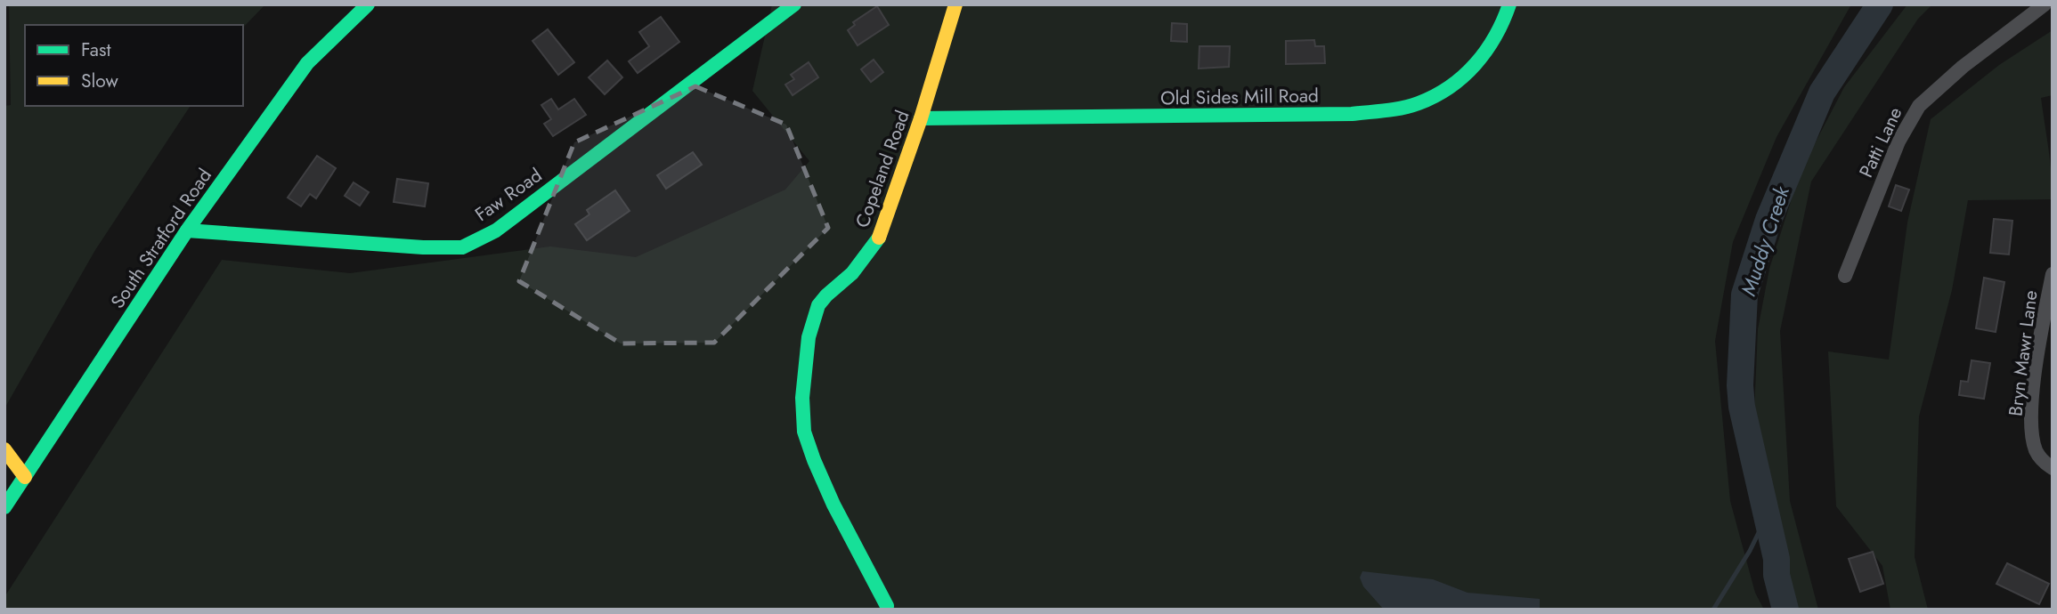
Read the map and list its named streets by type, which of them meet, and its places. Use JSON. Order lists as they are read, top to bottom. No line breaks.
{"streets":{"street":["Old Sides Mill Road","Patti Lane","Copeland Road","Faw Road","South Stratford Road","Bryn Mawr Lane"]},"crossings":[["Old Sides Mill Road","Copeland Road"],["Faw Road","South Stratford Road"]],"water":["Muddy Creek"],"legend":["Fast","Slow"]}
